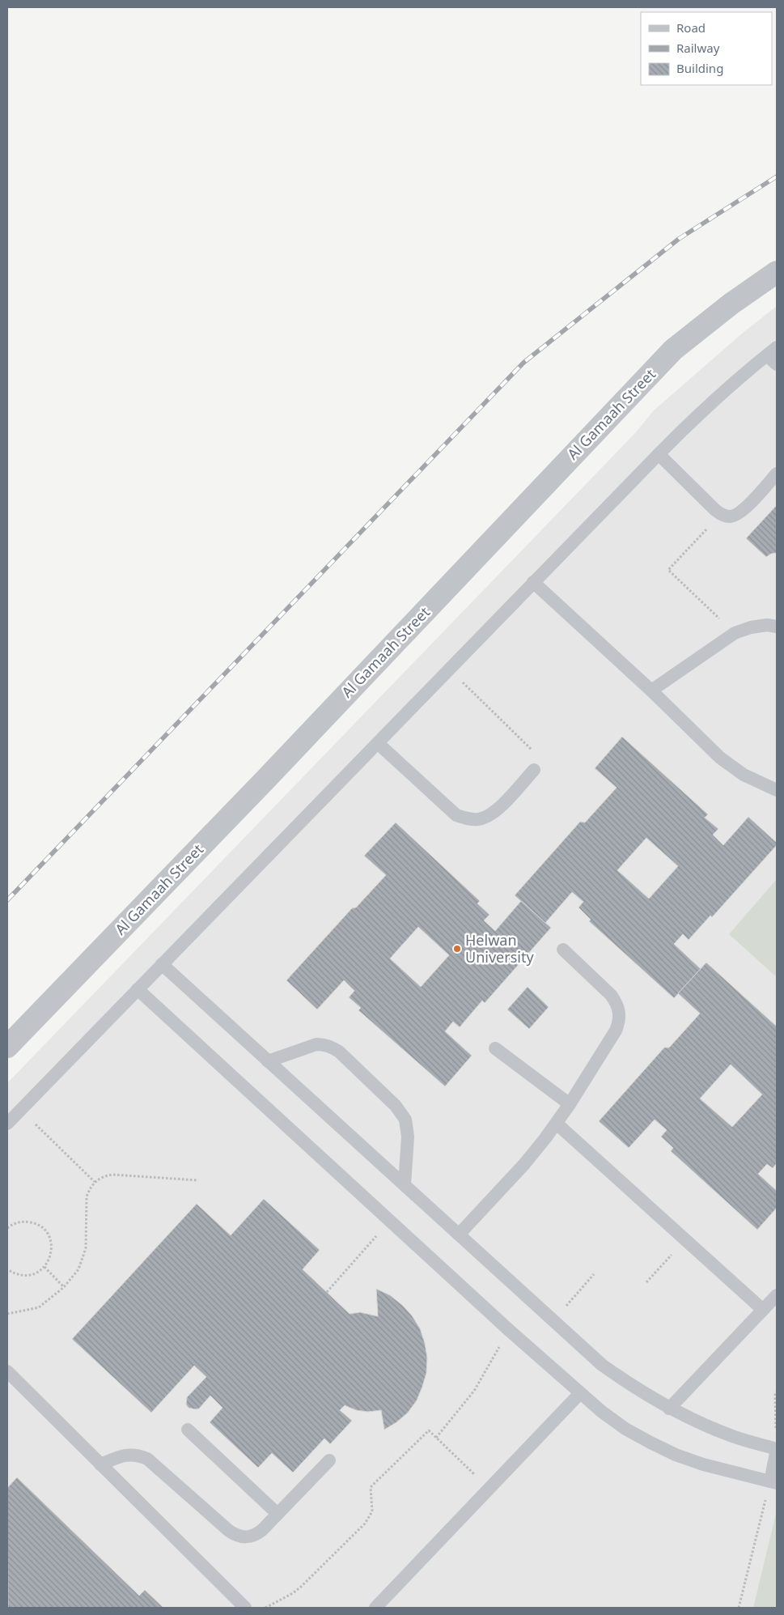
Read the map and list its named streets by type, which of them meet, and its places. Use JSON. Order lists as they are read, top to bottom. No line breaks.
{"streets":{"street":["Al Gamaah Street"]},"places":["Helwan University"],"legend":["Road","Railway","Building"]}
